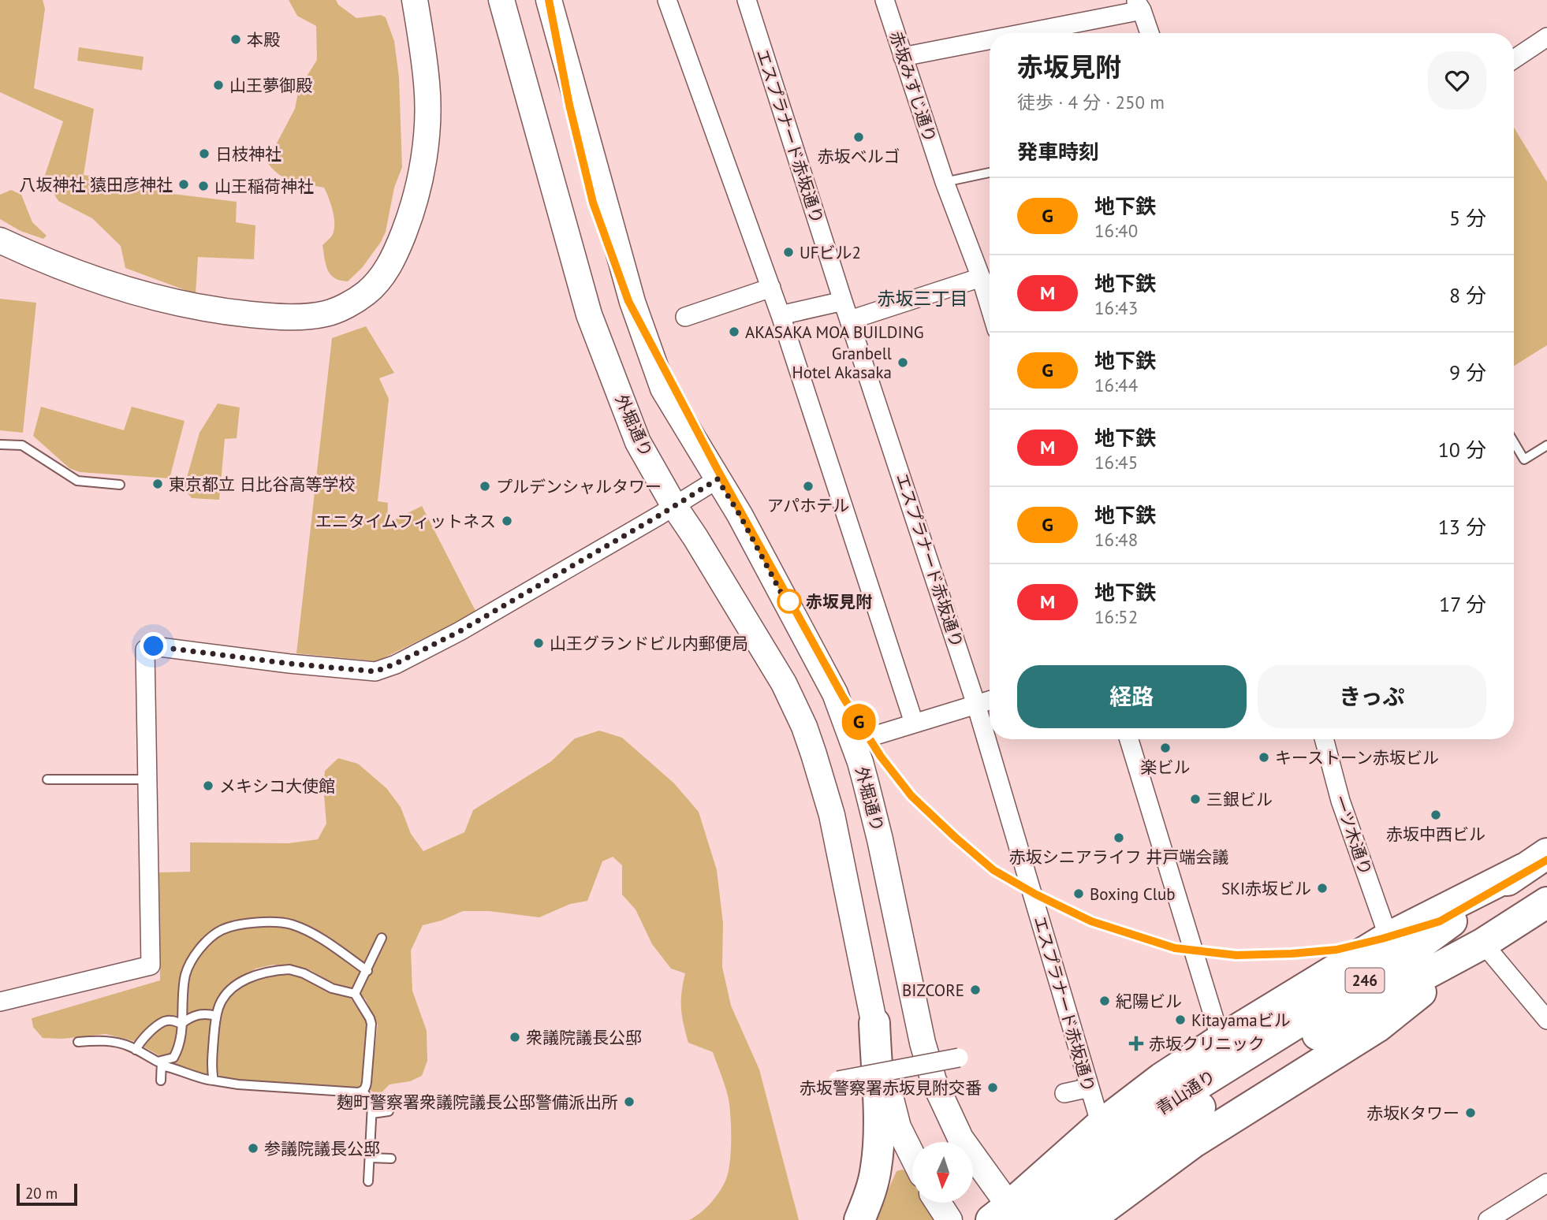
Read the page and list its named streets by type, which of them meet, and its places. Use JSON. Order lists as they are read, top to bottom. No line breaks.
{"streets":{"highway":["246","青山通り"],"main road":["外堀通り"],"street":["赤坂みすじ通り","エスプラナード赤坂通り","一ツ木通り"]},"crossings":[["外堀通り","青山通り"]],"districts":["赤坂三丁目"],"places":{"other":["本殿","山王夢御殿","赤坂ベルゴ","日枝神社","八坂神社 猿田彦神社","山王稲荷神社","UFビル2","AKASAKA MOA BUILDING","Granbell Hotel Akasaka","東京都立 日比谷高等学校","プルデンシャルタワー","アパホテル","エニタイムフィットネス","赤坂見附","山王グランドビル内郵便局","楽ビル","キーストーン赤坂ビル","メキシコ大使館","三銀ビル","赤坂中西ビル","赤坂シニアライフ 井戸端会議","SKI赤坂ビル","Boxing Club","BIZCORE","紀陽ビル","Kitayamaビル","衆議院議長公邸","赤坂警察署赤坂見附交番","麹町警察署衆議院議長公邸警備派出所","赤坂Kタワー","参議院議長公邸"],"health":["赤坂クリニック"]},"lines":["metro line G"],"scale_bar":"20 m","north":"bottom","page":{"on_map":"G","heading":[["赤坂見附","徒歩 · 4 分 · 250 m"],"発車時刻"],"list":[{"mark":"G","name":"地下鉄","note":"16:40","value":"5 分"},{"mark":"M","name":"地下鉄","note":"16:43","value":"8 分"},{"mark":"G","name":"地下鉄","note":"16:44","value":"9 分"},{"mark":"M","name":"地下鉄","note":"16:45","value":"10 分"},{"mark":"G","name":"地下鉄","note":"16:48","value":"13 分"},{"mark":"M","name":"地下鉄","note":"16:52","value":"17 分"}],"buttons":["経路","きっぷ"],"scale":"20 m"}}
